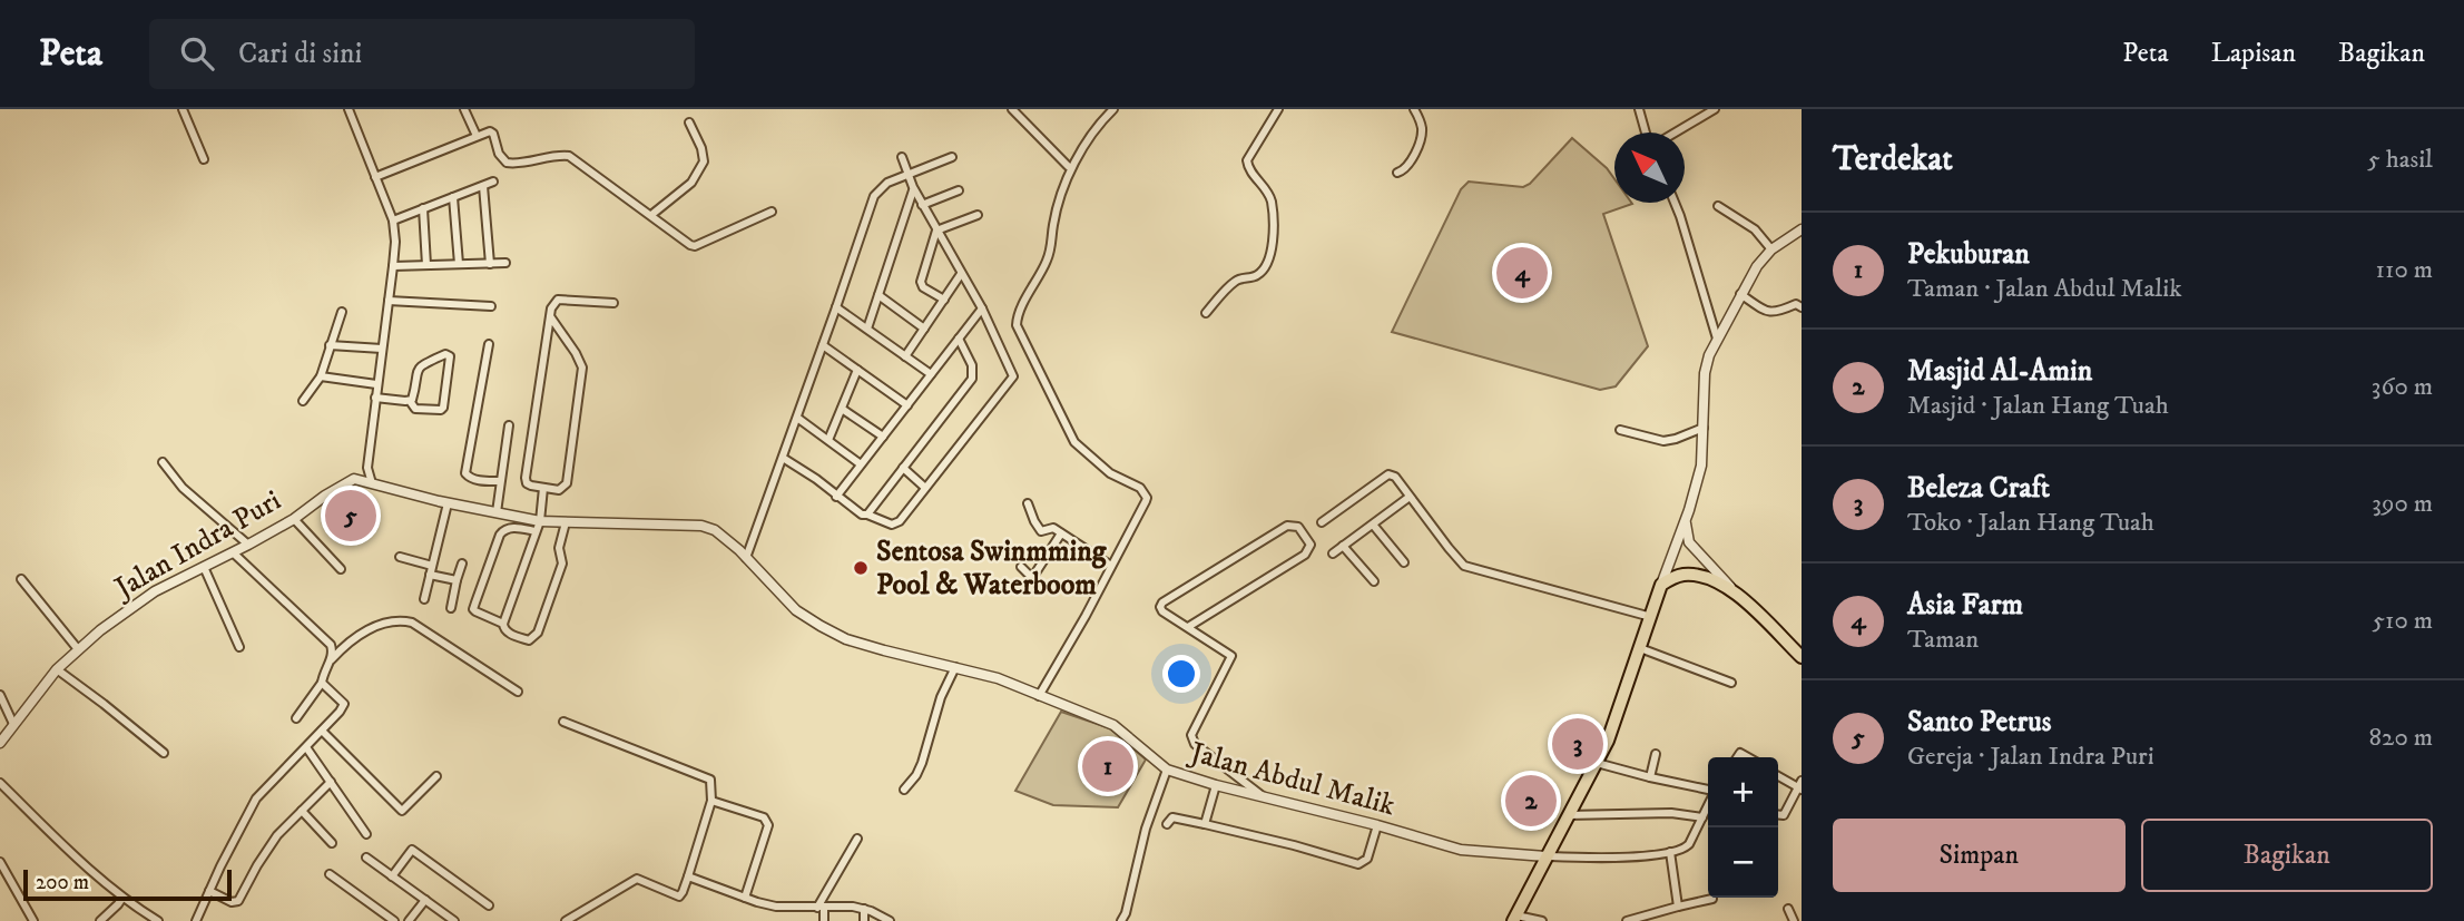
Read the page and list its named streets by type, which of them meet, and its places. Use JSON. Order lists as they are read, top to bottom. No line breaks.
{"streets":{"street":["Jalan Indra Puri","Jalan Abdul Malik"]},"crossings":[["Jalan Indra Puri","Jalan Abdul Malik"]],"places":["Sentosa Swinmming Pool & Waterboom"],"scale_bar":"200 m","north":"top left","page":{"header":"Peta","search":"Cari di sini","nav":["Peta","Lapisan","Bagikan"],"heading":["Terdekat","5 hasil"],"list":[{"mark":"1","name":"Pekuburan","note":"Taman · Jalan Abdul Malik","value":"110 m"},{"mark":"2","name":"Masjid Al-Amin","note":"Masjid · Jalan Hang Tuah","value":"360 m"},{"mark":"3","name":"Beleza Craft","note":"Toko · Jalan Hang Tuah","value":"390 m"},{"mark":"4","name":"Asia Farm","note":"Taman","value":"510 m"},{"mark":"5","name":"Santo Petrus","note":"Gereja · Jalan Indra Puri","value":"820 m"}],"pins":["4","5","3","1","2"],"map_buttons":["+","−"],"buttons":["Simpan","Bagikan"],"scale":"200 m"}}
